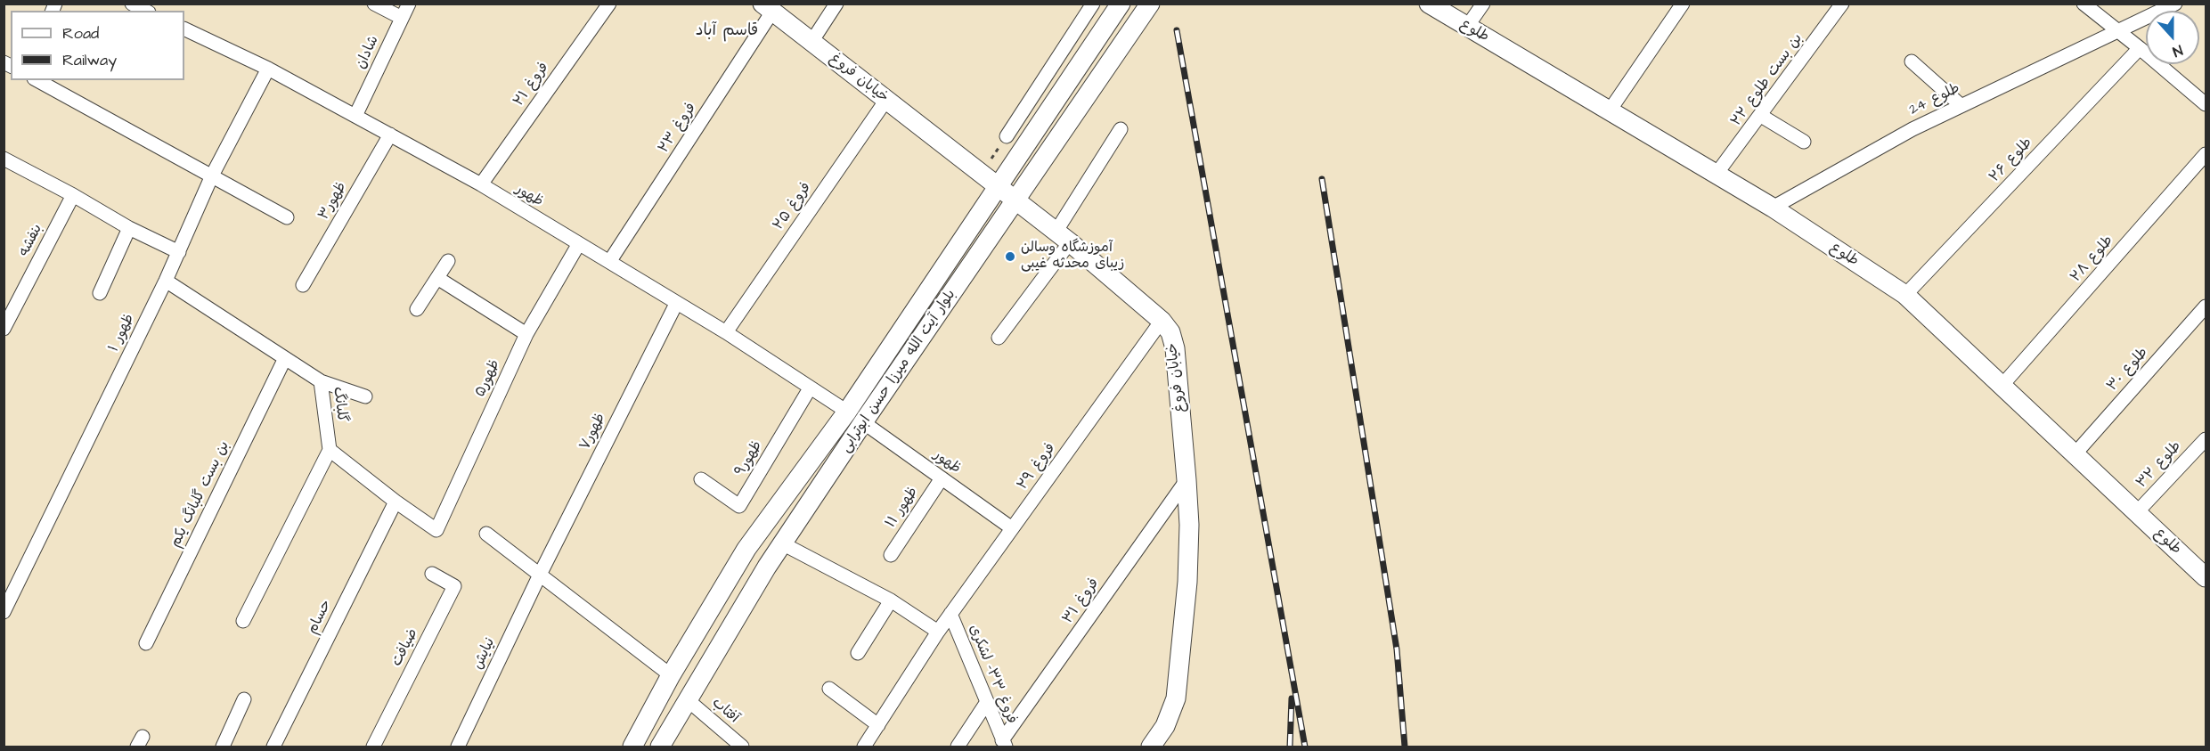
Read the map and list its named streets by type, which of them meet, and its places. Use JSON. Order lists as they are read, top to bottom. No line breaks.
{"streets":{"street":["طلوع","شادان","خیابان فروغ","بن بست طلوع ۲۲","فروغ ۲۱","طلوع 24","فروغ ۲۳","طلوع ۲۶","ظهور","ظهور۳","فروغ ۲۵","بنفشه","طلوع ۲۸","ظهور ۱","طلوع ۳۰","بلوار آیت الله میرزا حسن ابوترابی","ظهور۵","گلبانگ","ظهور۷","ظهور۹","طلوع ۳۲","فروغ ۲۹","بن بست گلبانگ یکم","ظهور ۱۱","فروغ ۳۱","حسام","ضیافت","نيايش","فروغ ۳۳- لشکری","آفتاب"]},"crossings":[["طلوع","بن بست طلوع ۲۲"],["طلوع","طلوع 24"],["طلوع","طلوع ۲۶"],["طلوع","طلوع ۲۸"],["طلوع","طلوع ۳۰"],["طلوع","طلوع ۳۲"],["شادان","ظهور"],["خیابان فروغ","فروغ ۲۳"],["خیابان فروغ","فروغ ۲۵"],["خیابان فروغ","بلوار آیت الله میرزا حسن ابوترابی"],["خیابان فروغ","فروغ ۲۹"],["خیابان فروغ","فروغ ۳۱"],["فروغ ۲۱","ظهور"],["فروغ ۲۳","ظهور"],["ظهور","ظهور۳"],["ظهور","فروغ ۲۵"],["ظهور","ظهور ۱"],["ظهور","بلوار آیت الله میرزا حسن ابوترابی"],["ظهور","ظهور۵"],["ظهور","ظهور۷"],["ظهور","ظهور۹"],["ظهور","فروغ ۲۹"],["ظهور","ظهور ۱۱"],["ظهور ۱","گلبانگ"],["بلوار آیت الله میرزا حسن ابوترابی","آفتاب"],["ظهور۵","حسام"],["گلبانگ","بن بست گلبانگ یکم"],["ظهور۷","نيايش"],["فروغ ۲۹","فروغ ۳۳- لشکری"],["فروغ ۳۱","فروغ ۳۳- لشکری"]],"districts":["قاسم آباد"],"places":["آموزشگاه وسالن زیبای محدثه غیبی"],"legend":["Road","Railway"],"north":"bottom"}
